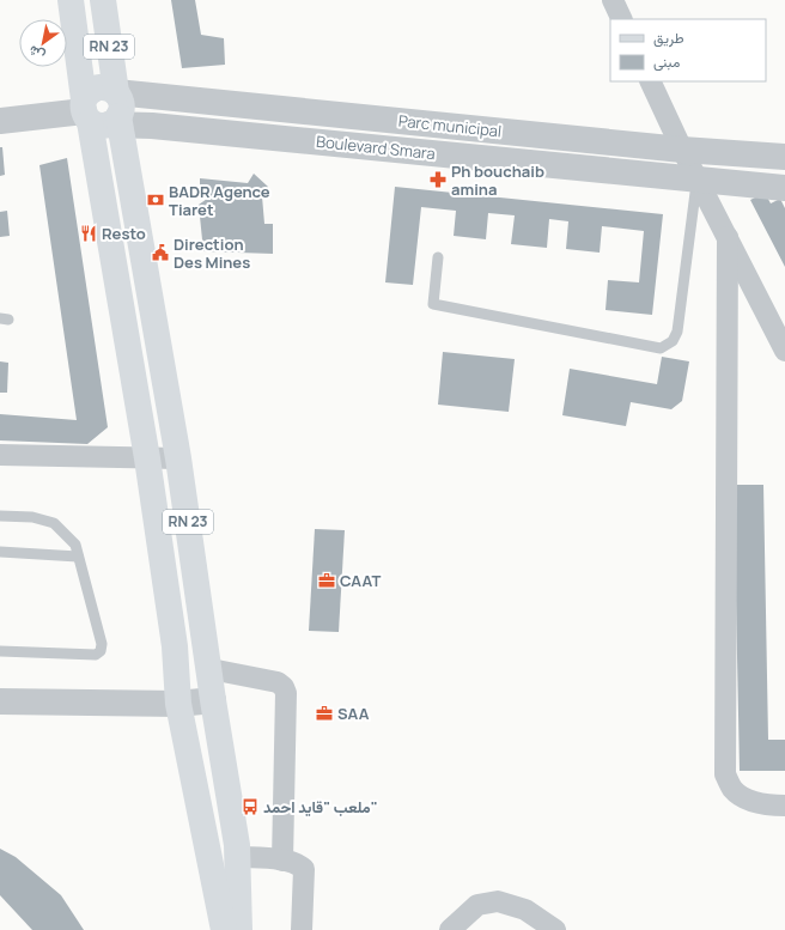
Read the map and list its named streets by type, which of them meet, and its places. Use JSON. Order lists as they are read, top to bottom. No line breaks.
{"streets":{"main road":["RN 23"],"street":["Parc municipal","Boulevard Smara"]},"crossings":[["RN 23","Parc municipal"],["RN 23","Boulevard Smara"],["Parc municipal","Boulevard Smara"]],"places":{"pharmacy":["Ph bouchaib amina"],"bank":["BADR Agence Tiaret"],"restaurant":["Resto"],"public building":["Direction Des Mines"],"office":["CAAT","SAA"],"bus stop":["ملعب \"قايد احمد\""]},"legend":["طريق","مبنى"],"north":"bottom left"}
